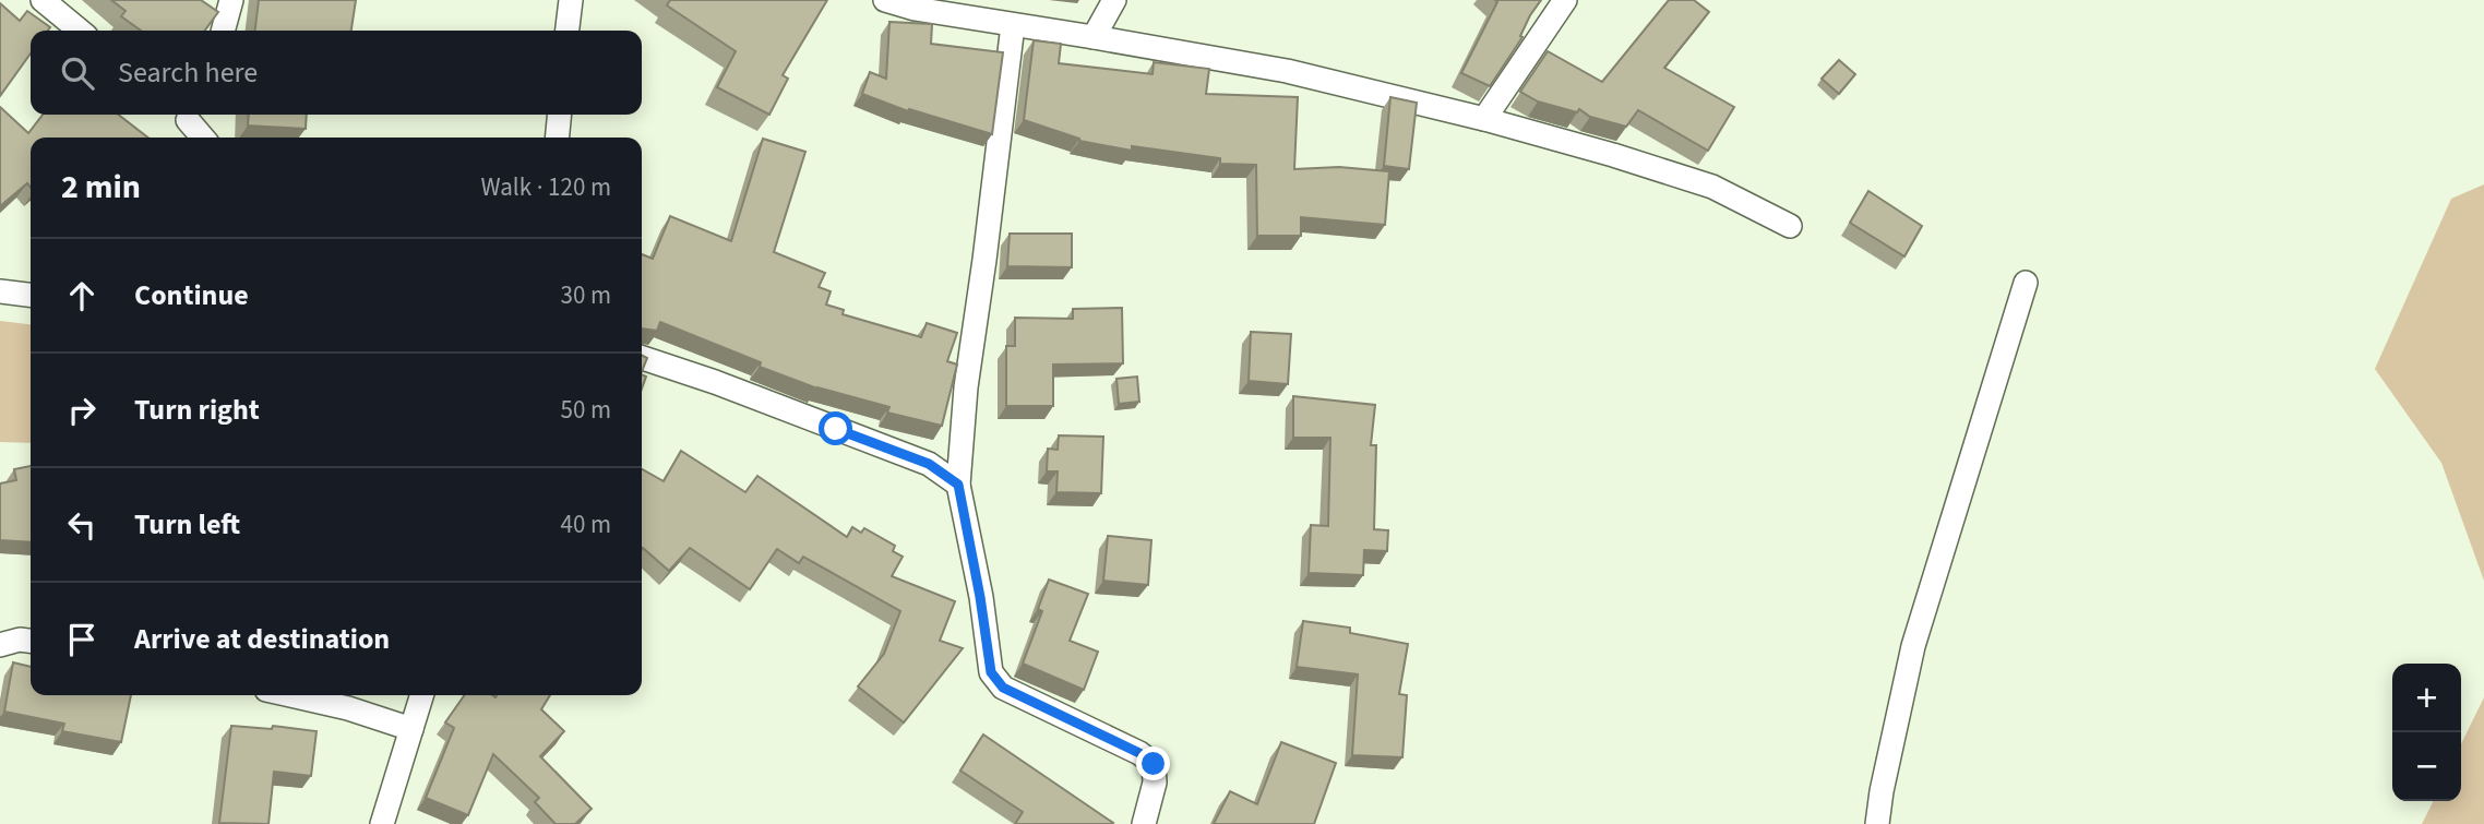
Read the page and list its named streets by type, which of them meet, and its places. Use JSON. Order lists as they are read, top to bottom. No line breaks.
{"page":{"search":"Search here","heading":["2 min","Walk · 120 m"],"list":[["Continue","30 m"],["Turn right","50 m"],["Turn left","40 m"],"Arrive at destination"],"map_buttons":["+","−"]}}
